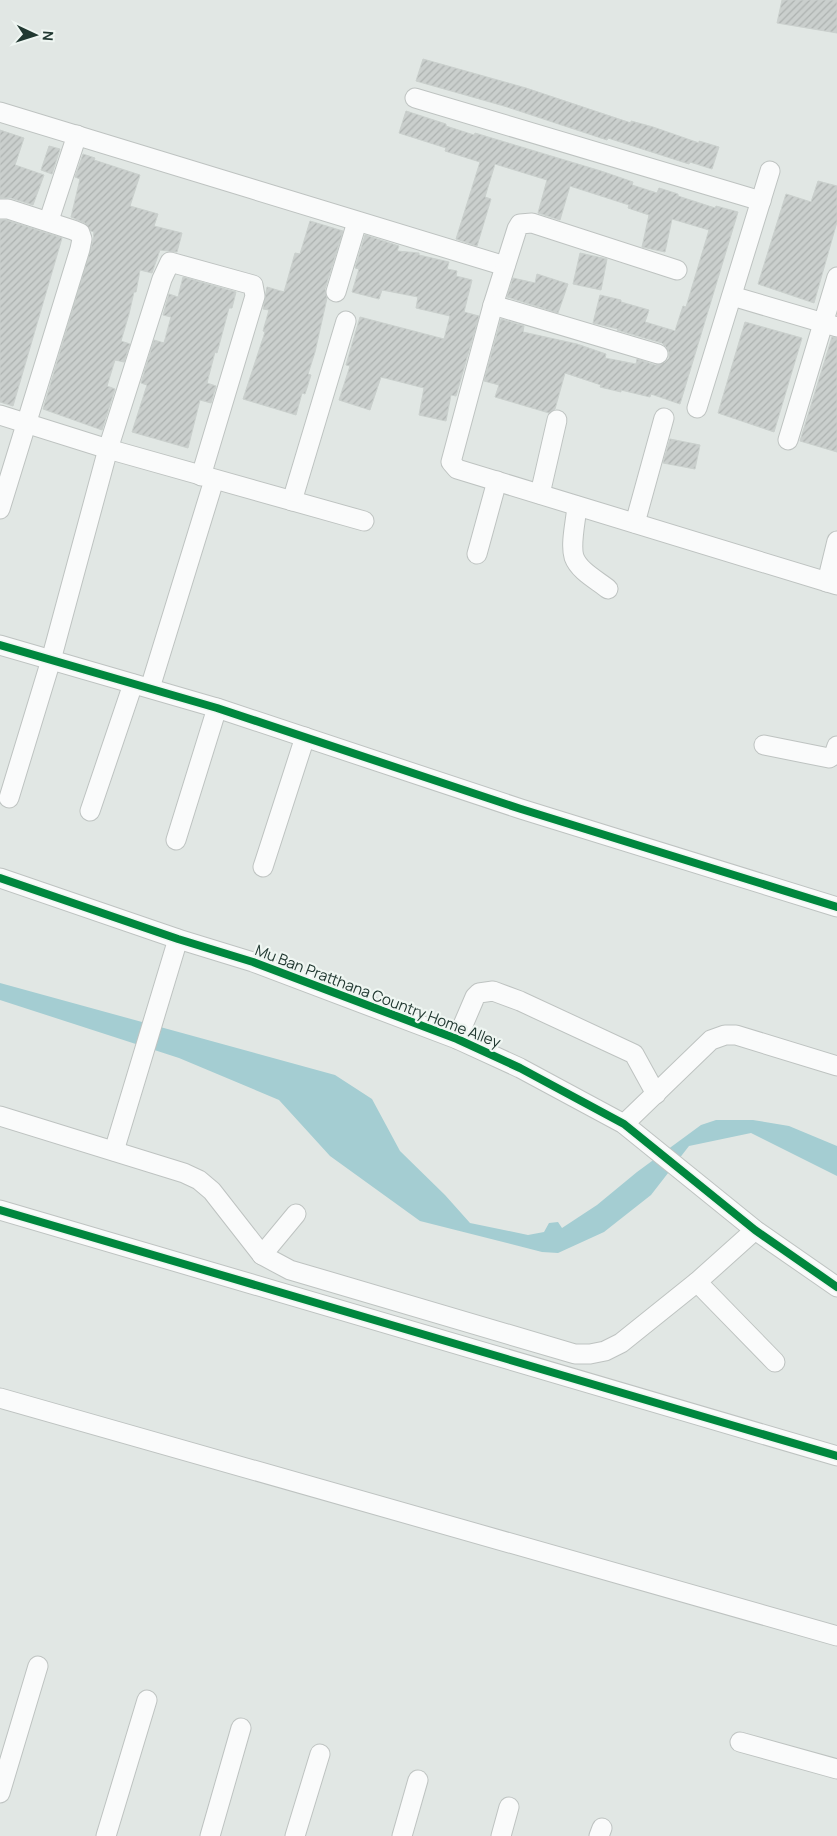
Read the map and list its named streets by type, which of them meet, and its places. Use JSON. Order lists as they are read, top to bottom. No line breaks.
{"streets":{"street":["Mu Ban Pratthana Country Home Alley"]},"north":"right"}
